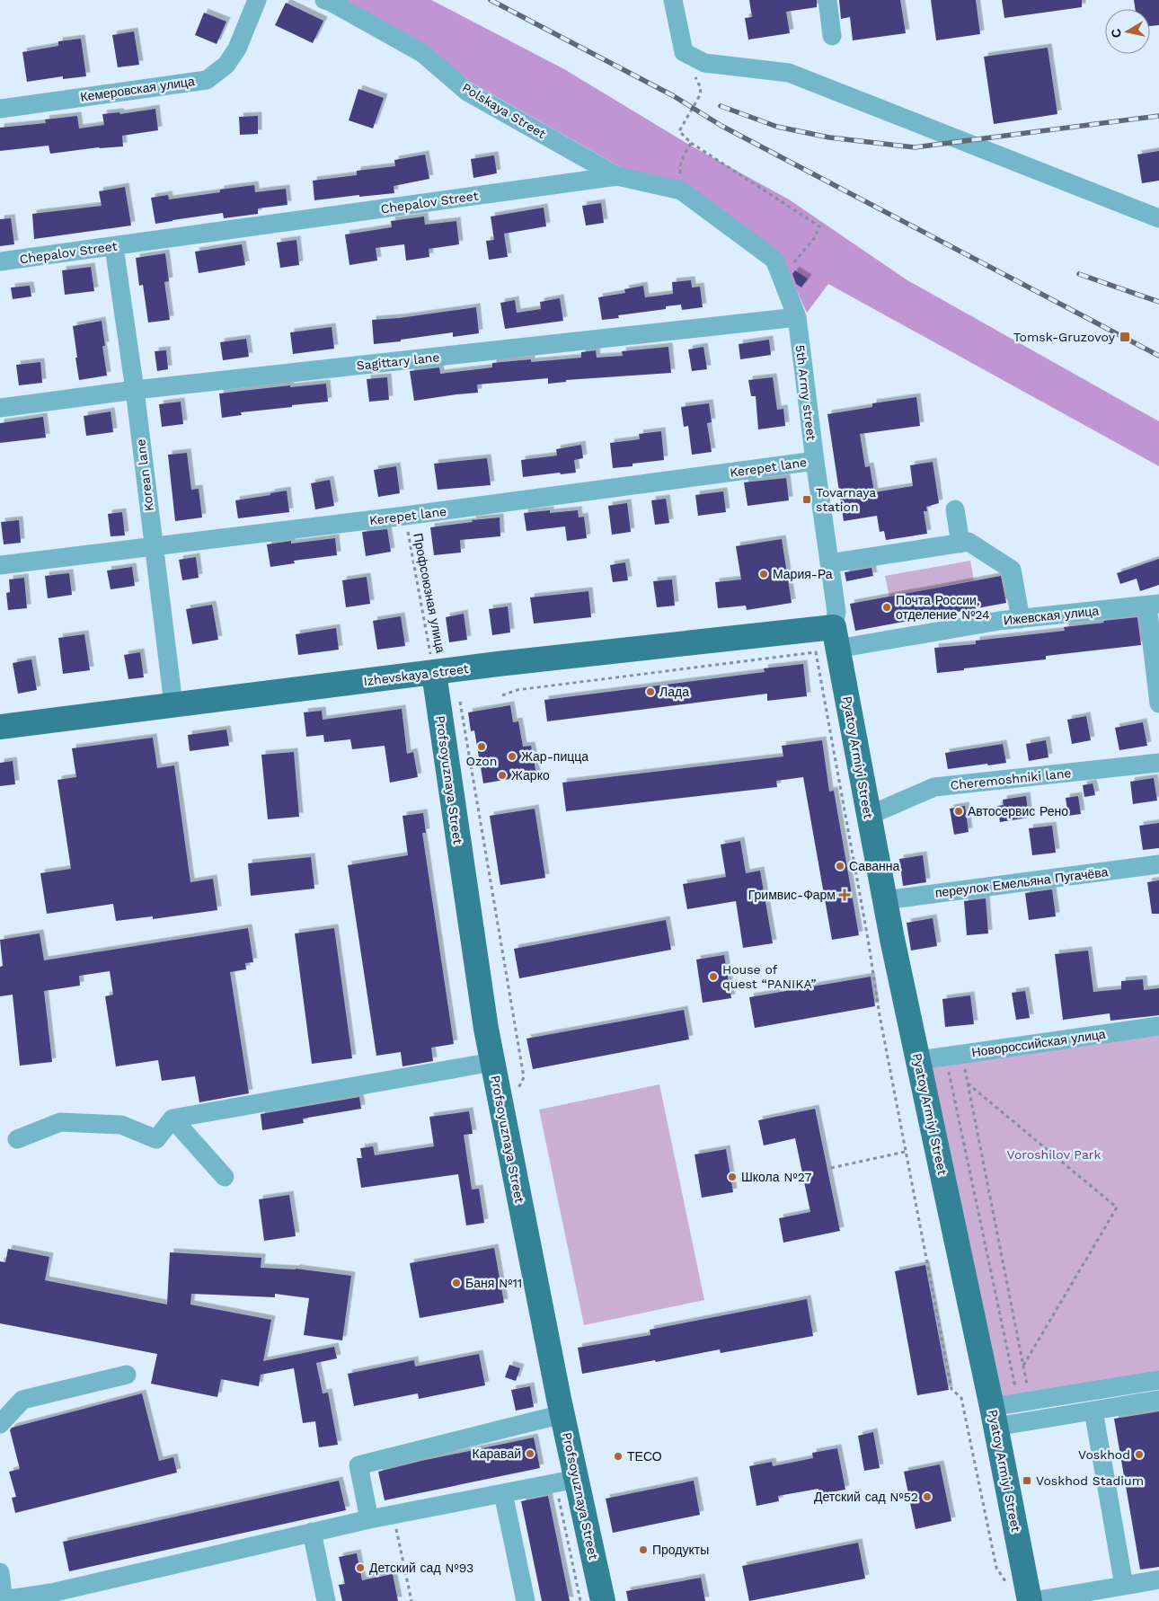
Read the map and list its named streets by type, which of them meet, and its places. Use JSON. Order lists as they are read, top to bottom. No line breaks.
{"streets":{"main road":["Izhevskaya street","Pyatoy Armiyi Street","Profsoyuznaya Street"],"street":["Кемеровская улица","Polskaya Street","Chepalov Street","Sagittary lane","5th Army street","Kerepet lane","Korean lane","Ижевская улица","Cheremoshniki lane","переулок Емельяна Пугачёва","Новороссийская улица"],"path":["Профсоюзная улица"]},"crossings":[["Polskaya Street","Chepalov Street"],["Chepalov Street","Sagittary lane"],["Chepalov Street","5th Army street"],["Chepalov Street","Korean lane"],["Sagittary lane","5th Army street"],["Sagittary lane","Korean lane"],["5th Army street","Kerepet lane"],["5th Army street","Ижевская улица"],["5th Army street","Izhevskaya street"],["5th Army street","Pyatoy Armiyi Street"],["Kerepet lane","Korean lane"],["Kerepet lane","Профсоюзная улица"],["Korean lane","Izhevskaya street"],["Профсоюзная улица","Izhevskaya street"],["Профсоюзная улица","Profsoyuznaya Street"],["Ижевская улица","Izhevskaya street"],["Ижевская улица","Pyatoy Armiyi Street"],["Izhevskaya street","Pyatoy Armiyi Street"],["Izhevskaya street","Profsoyuznaya Street"],["Pyatoy Armiyi Street","Cheremoshniki lane"],["Pyatoy Armiyi Street","переулок Емельяна Пугачёва"],["Pyatoy Armiyi Street","Новороссийская улица"]],"parks":["Voroshilov Park"],"places":{"transit":["Tomsk-Gruzovoy","Tovarnaya station","Voskhod Stadium"],"other":["Мария-Ра","Почта России, отделение №24","Лада","Ozon","Жар-пицца","Жарко","Автосервис Рено","Саванна","House of quest “PANIKA”","Школа №27","Баня №11","Каравай","Voskhod","ТЕСО","Детский сад №52","Продукты","Детский сад №93"],"health":["Гримвис-Фарм"]},"north":"left"}
